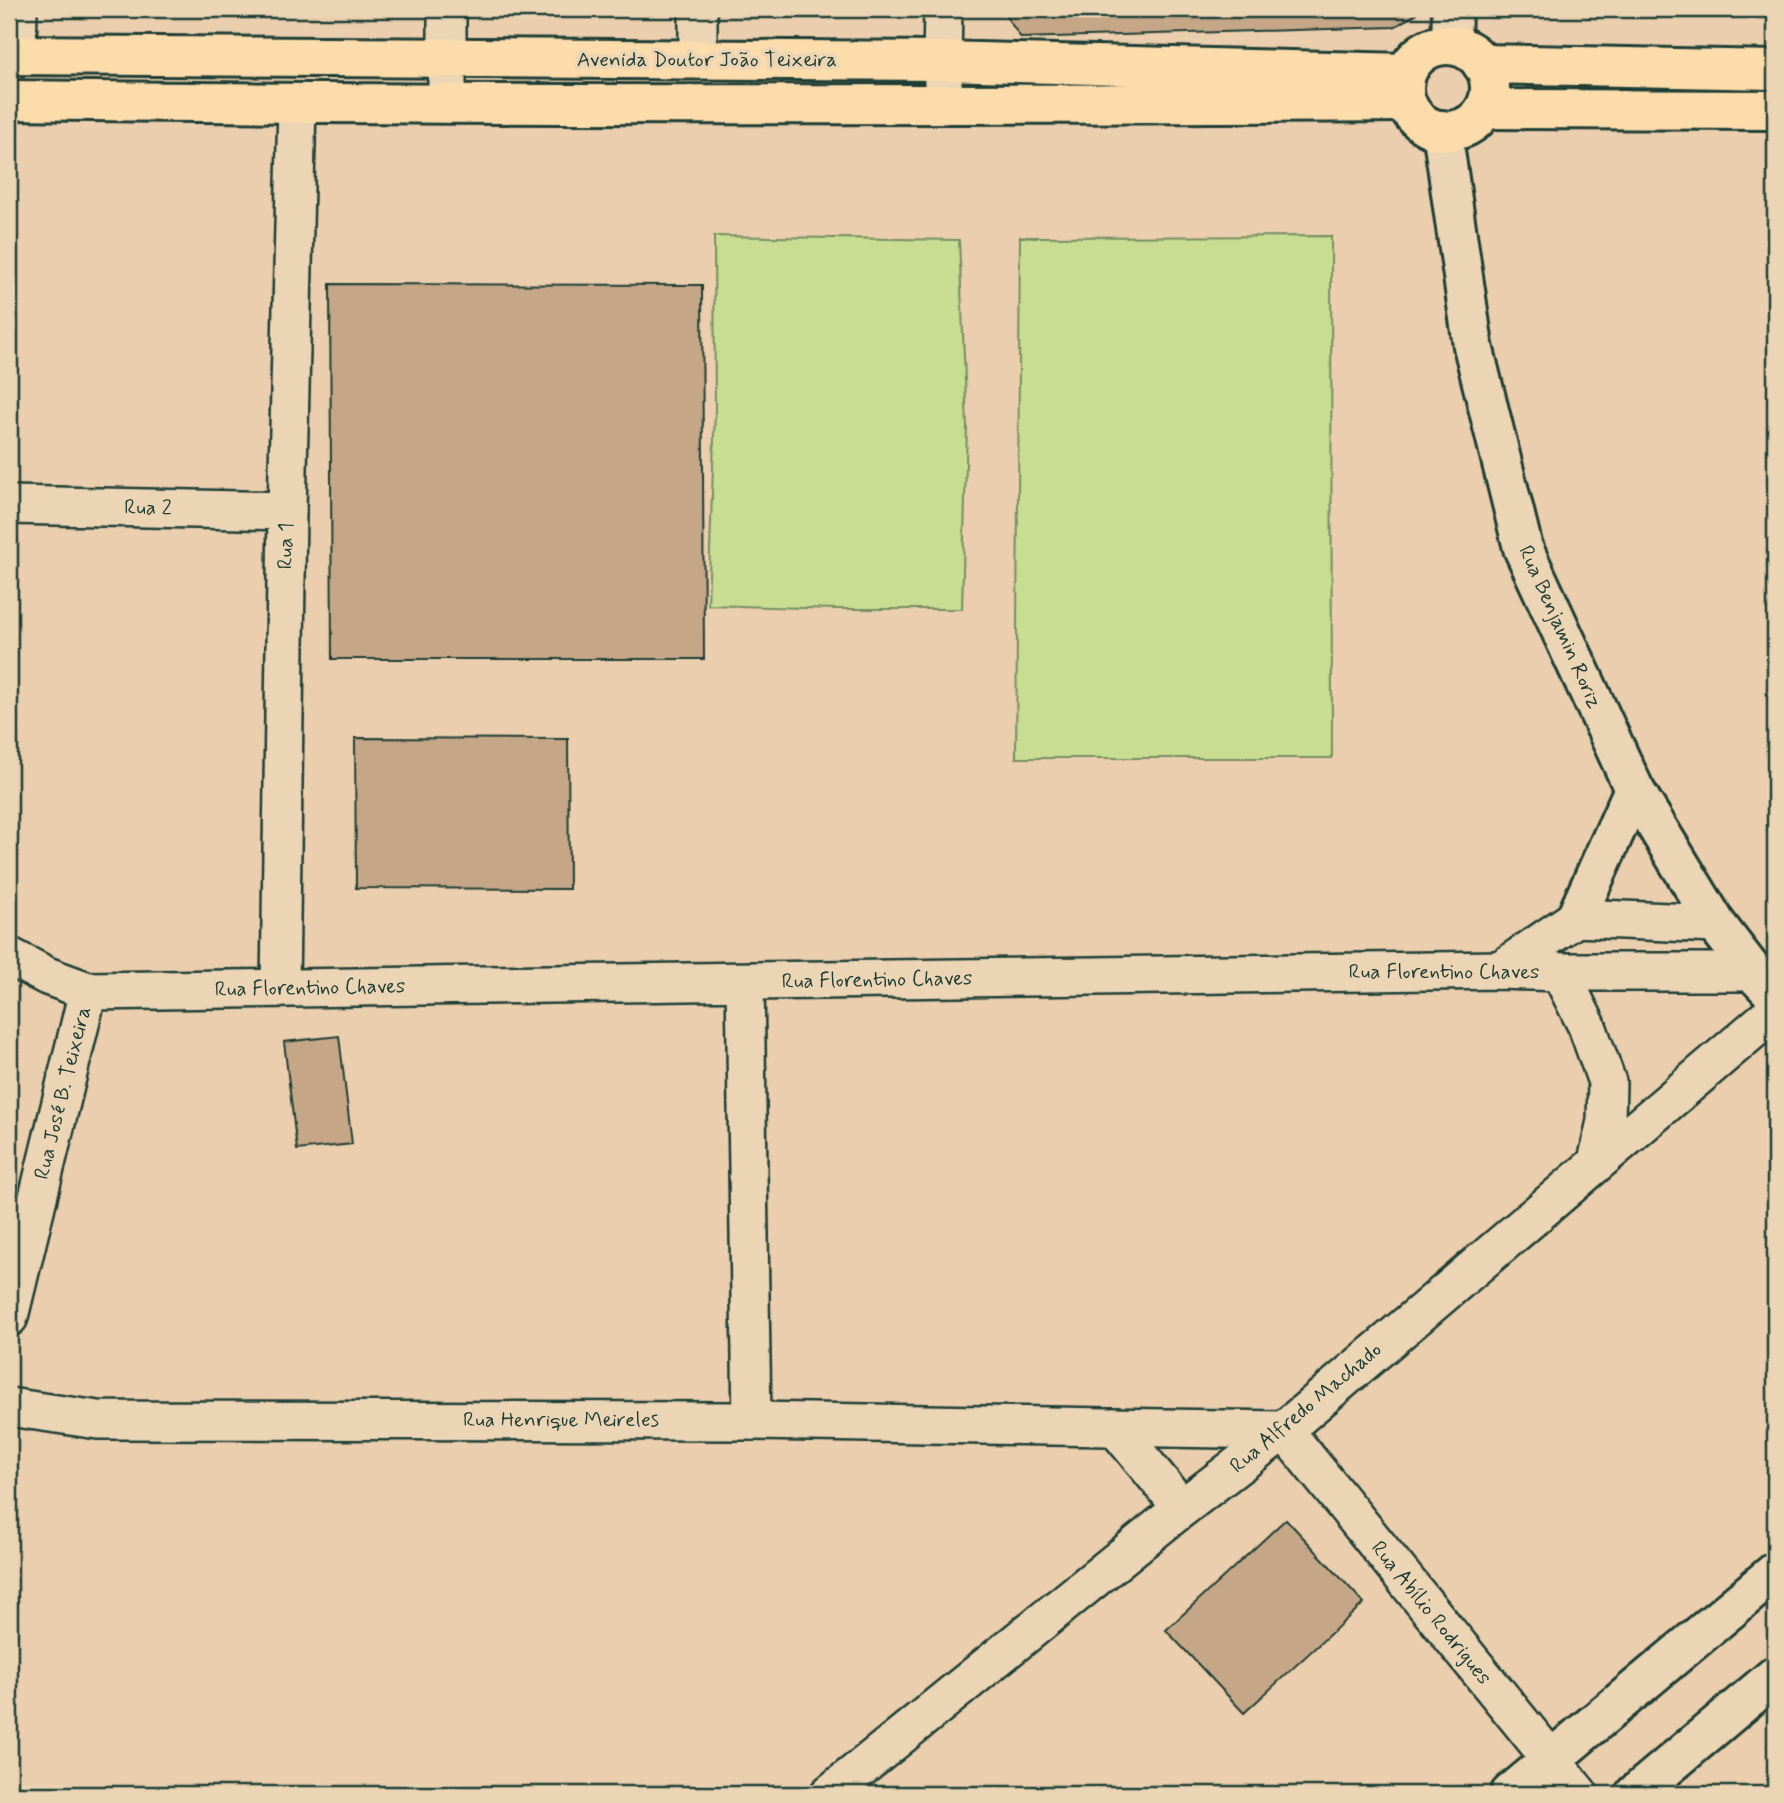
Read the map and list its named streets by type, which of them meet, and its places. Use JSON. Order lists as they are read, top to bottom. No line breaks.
{"streets":{"main road":["Avenida Doutor João Teixeira"],"street":["Rua 2","Rua 1","Rua Benjamin Roriz","Rua Florentino Chaves","Rua José B. Teixeira","Rua Alfredo Machado","Rua Henrique Meireles","Rua Abílio Rodrigues"]},"crossings":[["Avenida Doutor João Teixeira","Rua Benjamin Roriz"],["Rua 2","Rua 1"],["Rua 1","Rua Florentino Chaves"],["Rua Benjamin Roriz","Rua Florentino Chaves"],["Rua Florentino Chaves","Rua José B. Teixeira"],["Rua Alfredo Machado","Rua Henrique Meireles"],["Rua Alfredo Machado","Rua Abílio Rodrigues"],["Rua Henrique Meireles","Rua Abílio Rodrigues"]]}
